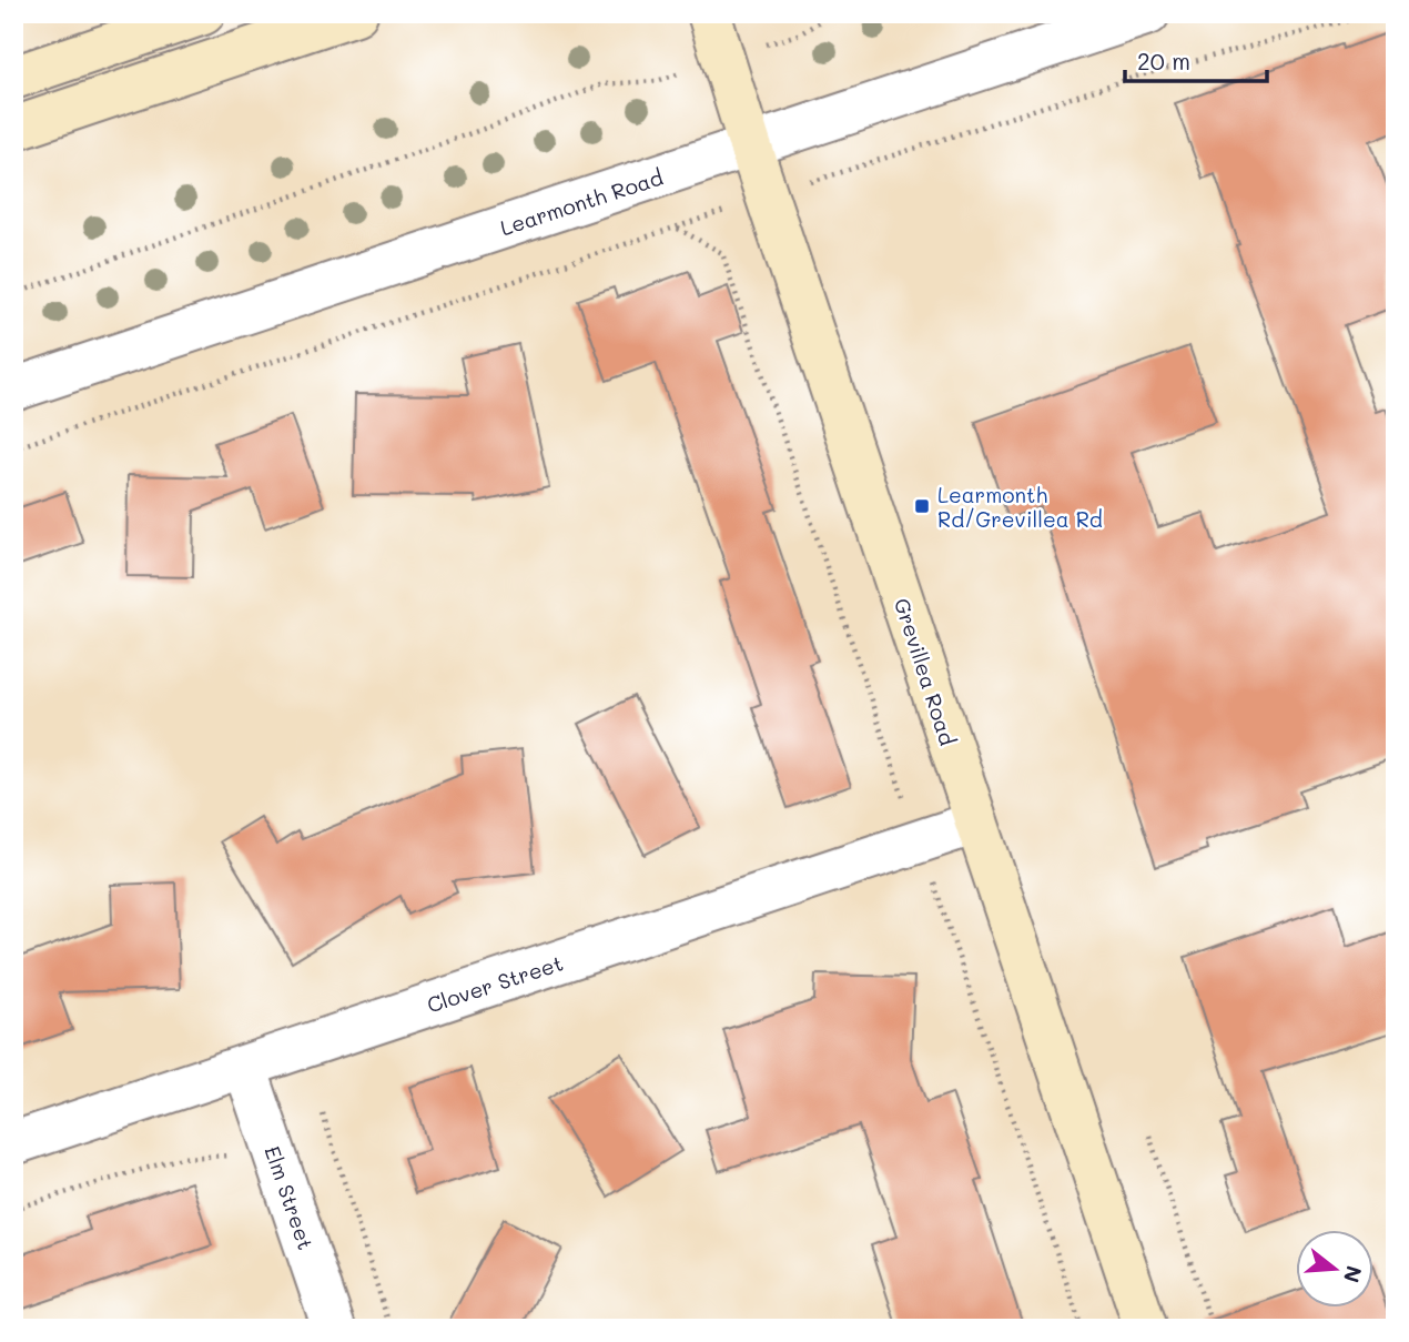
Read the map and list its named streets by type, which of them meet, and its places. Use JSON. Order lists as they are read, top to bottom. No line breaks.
{"streets":{"street":["Learmonth Road","Grevillea Road","Clover Street","Elm Street"]},"crossings":[["Learmonth Road","Grevillea Road"],["Grevillea Road","Clover Street"],["Clover Street","Elm Street"]],"places":{"transit":["Learmonth Rd/Grevillea Rd"]},"scale_bar":"20 m","north":"right"}
